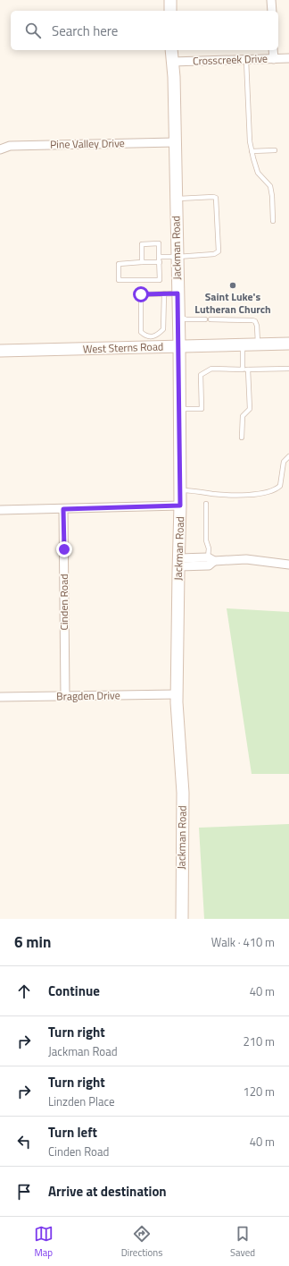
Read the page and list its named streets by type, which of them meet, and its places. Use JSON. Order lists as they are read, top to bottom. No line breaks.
{"streets":{"street":["Crosscreek Drive","Pine Valley Drive","Jackman Road","West Sterns Road","Cinden Road","Bragden Drive"]},"crossings":[["Crosscreek Drive","Jackman Road"],["Pine Valley Drive","Jackman Road"],["Jackman Road","West Sterns Road"],["Jackman Road","Bragden Drive"],["Cinden Road","Bragden Drive"]],"places":["Saint Luke's Lutheran Church"],"page":{"search":"Search here","heading":["6 min","Walk · 410 m"],"list":[["Continue","40 m"],["Turn right","Jackman Road","210 m"],["Turn right","Linzden Place","120 m"],["Turn left","Cinden Road","40 m"],"Arrive at destination"],"nav":["Map","Directions","Saved"]}}
